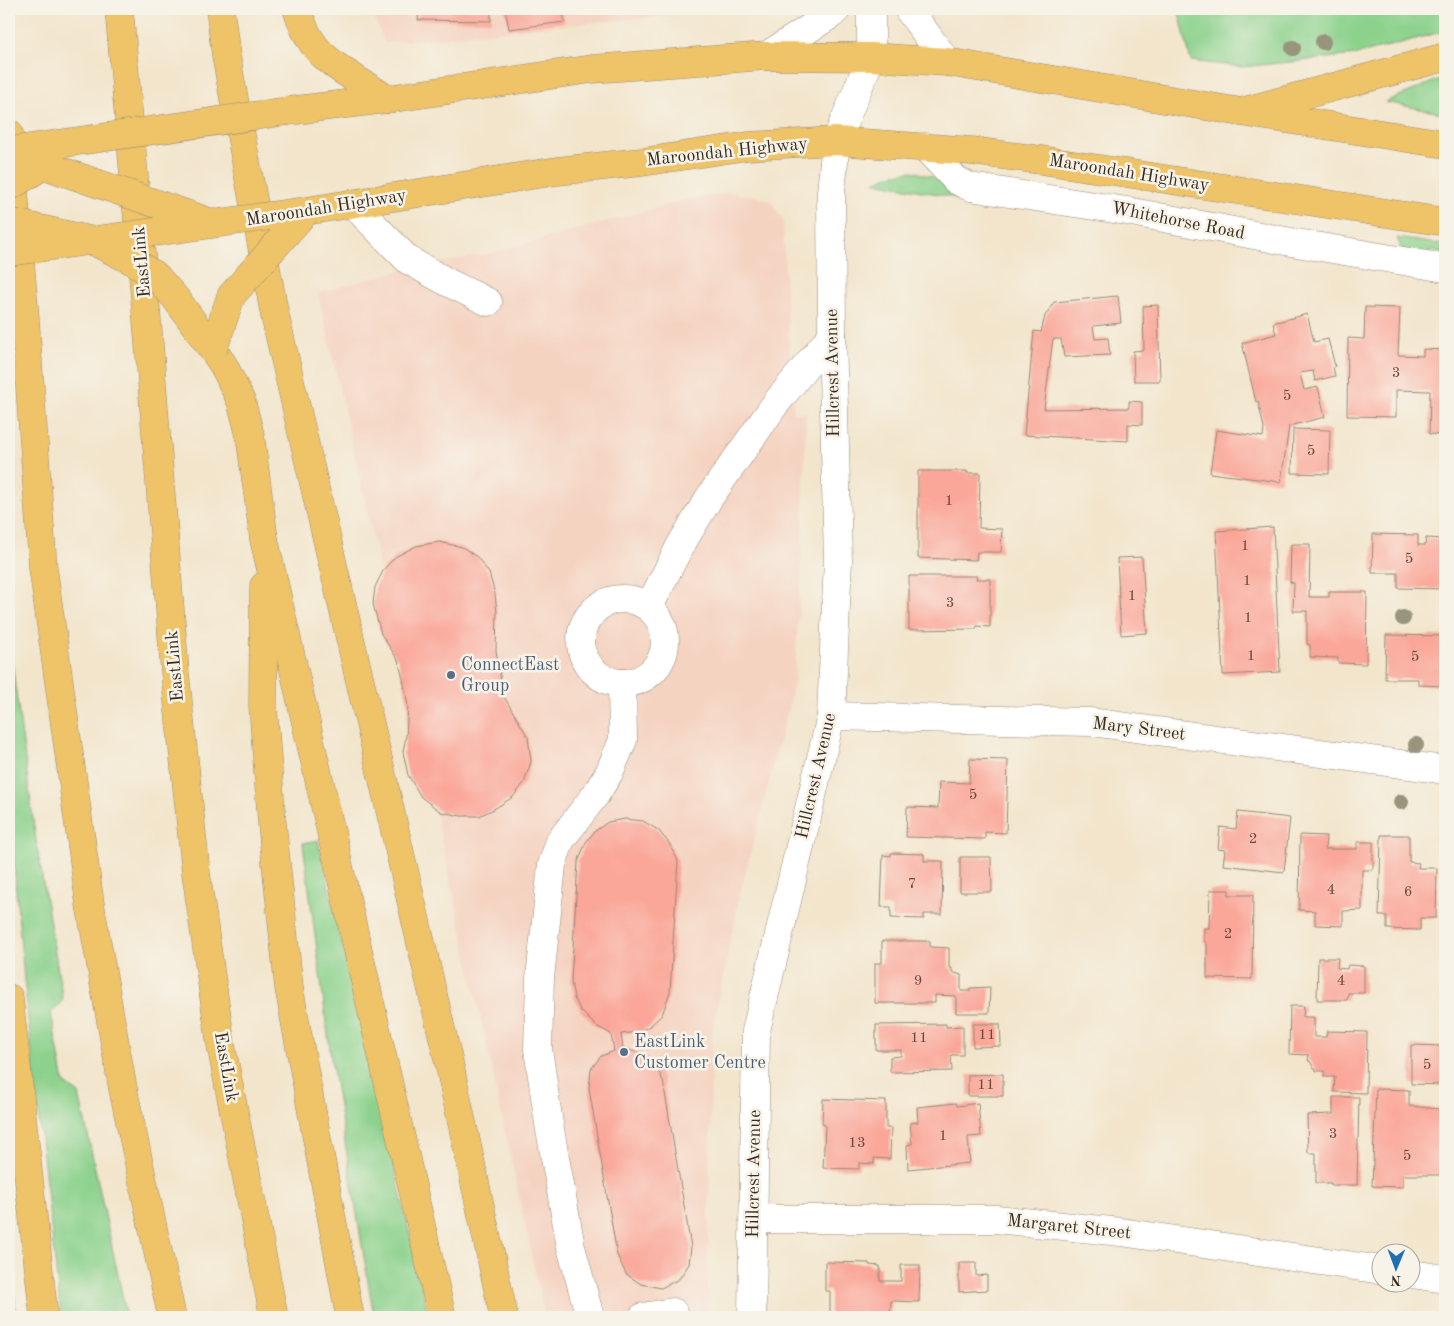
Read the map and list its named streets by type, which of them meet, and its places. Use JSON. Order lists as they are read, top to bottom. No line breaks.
{"streets":{"main road":["Maroondah Highway","EastLink"],"street":["Whitehorse Road","Hillcrest Avenue","Mary Street","Margaret Street"]},"crossings":[["Maroondah Highway","Whitehorse Road"],["Maroondah Highway","Hillcrest Avenue"],["Hillcrest Avenue","Mary Street"],["Hillcrest Avenue","Margaret Street"]],"places":["ConnectEast Group","EastLink Customer Centre"],"house_numbers":["3","5","5","1","1","5","1","1","3","1","1","5","5","2","7","4","6","2","9","4","11","11","5","11","3","1","13","5"],"north":"bottom"}
